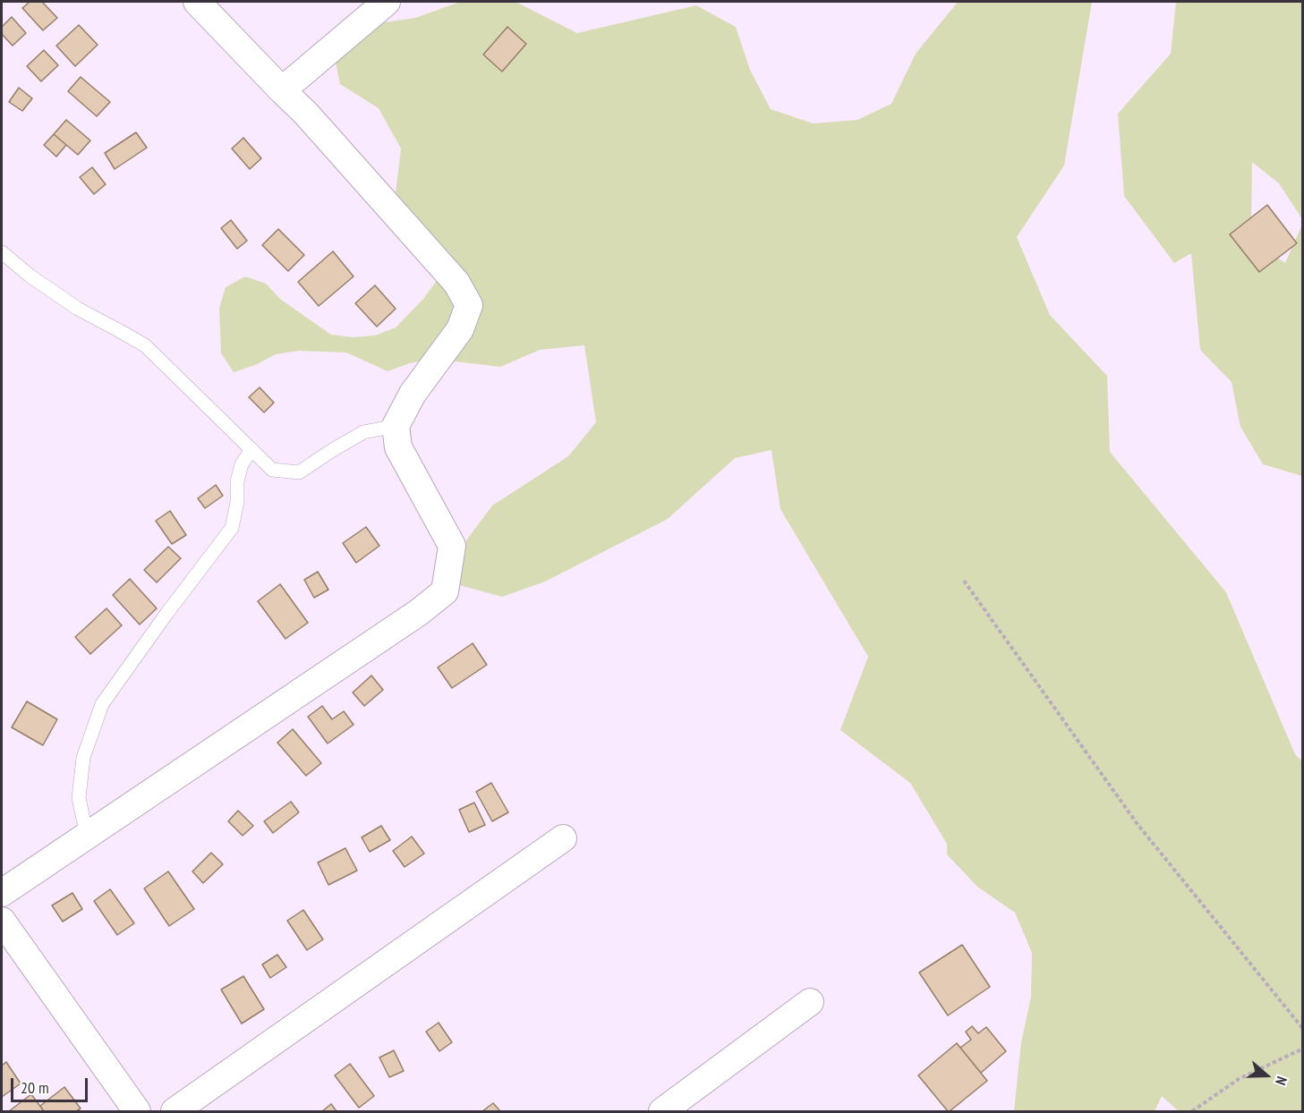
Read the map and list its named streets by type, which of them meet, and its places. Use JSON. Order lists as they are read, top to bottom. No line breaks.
{"scale_bar":"20 m","north":"right"}
